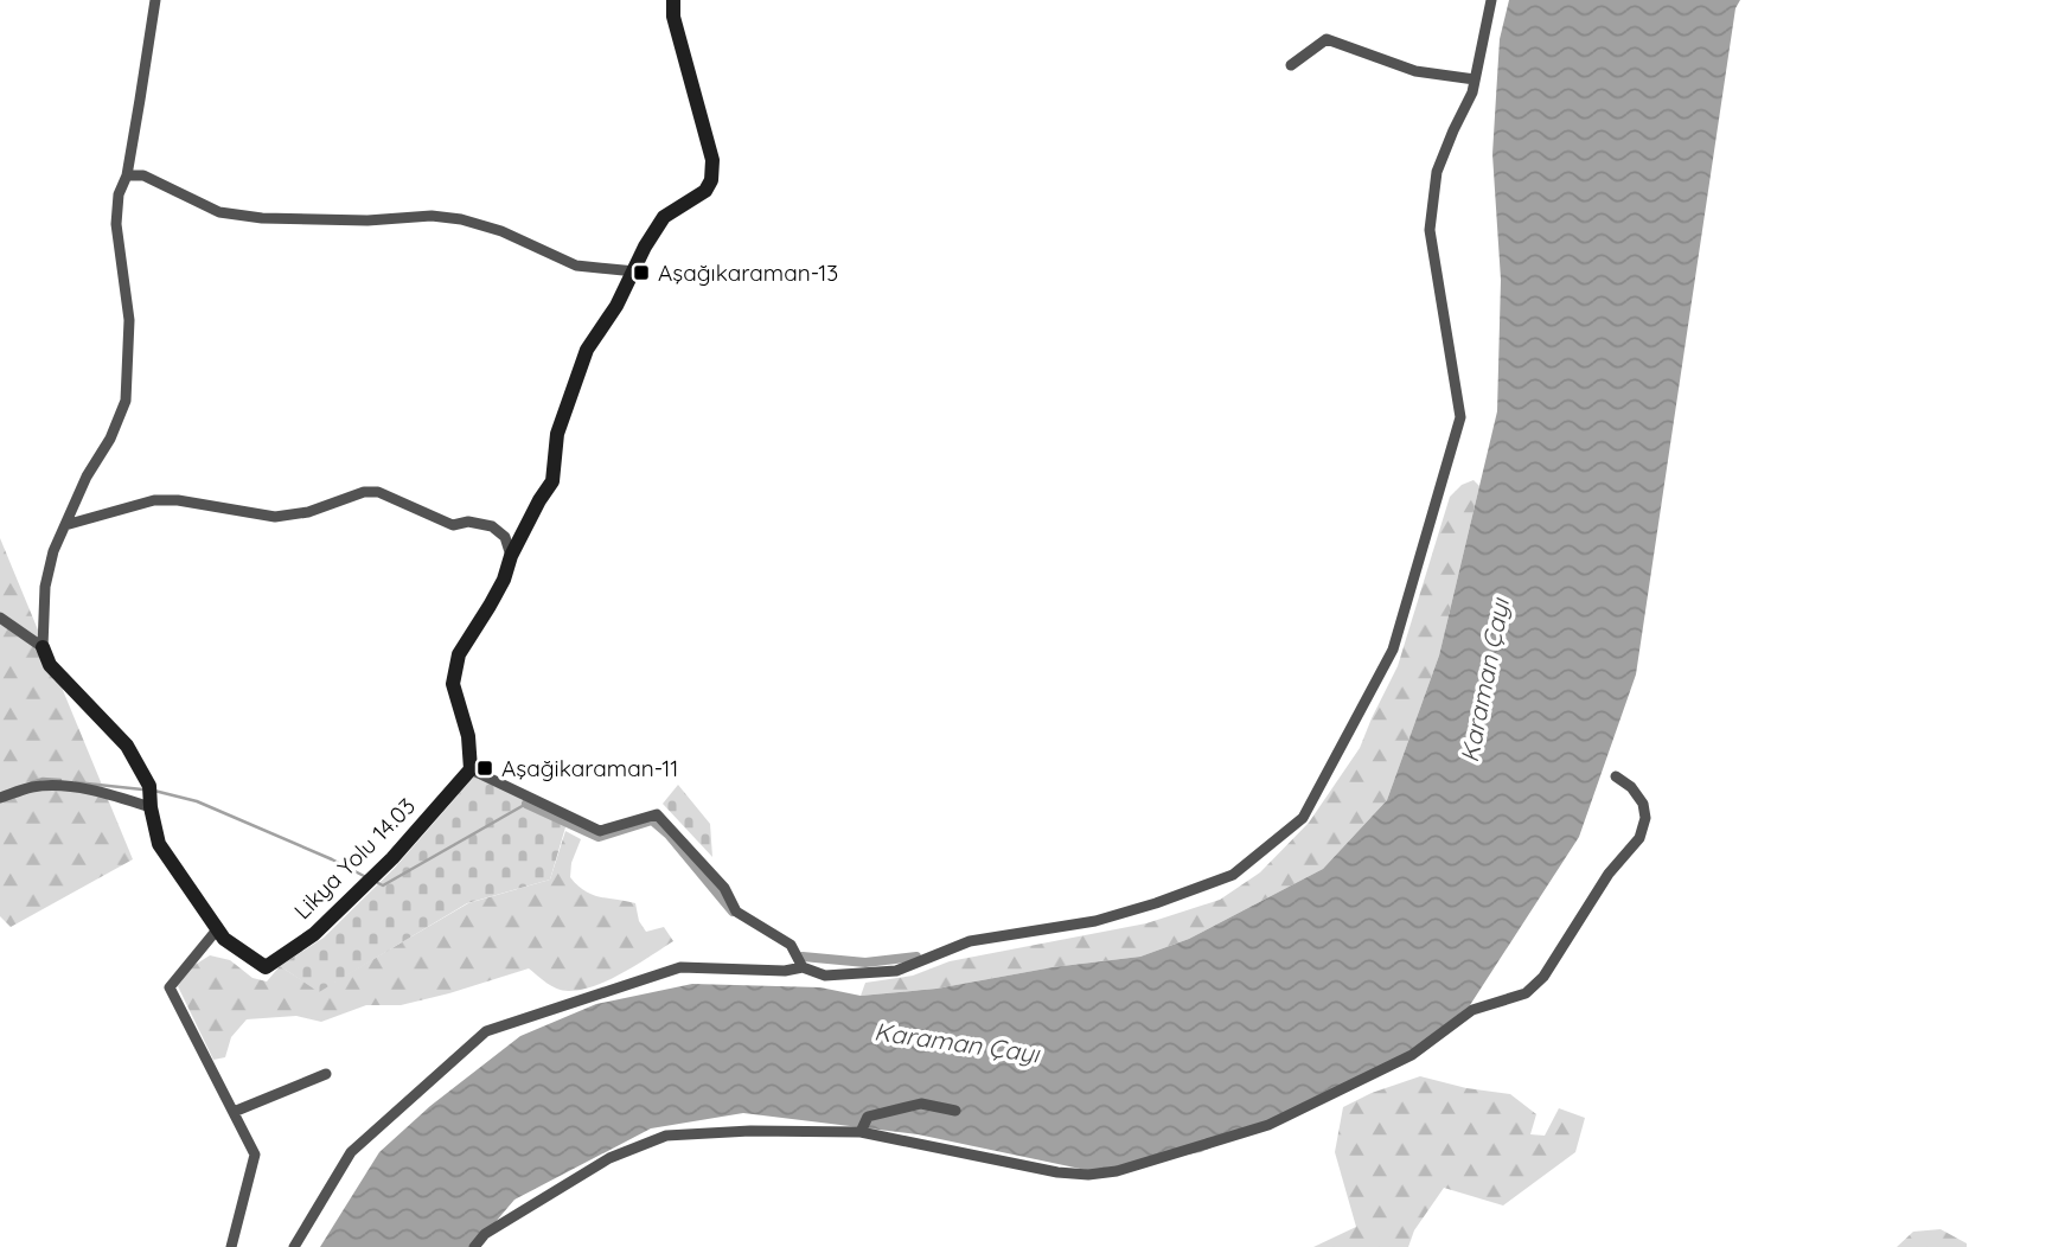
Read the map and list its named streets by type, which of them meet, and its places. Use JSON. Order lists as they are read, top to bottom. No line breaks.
{"streets":{"street":["Likya Yolu 14.03"]},"water":["Karaman Çayı"],"places":{"transit":["Aşağıkaraman-13","Aşağikaraman-11"]}}
